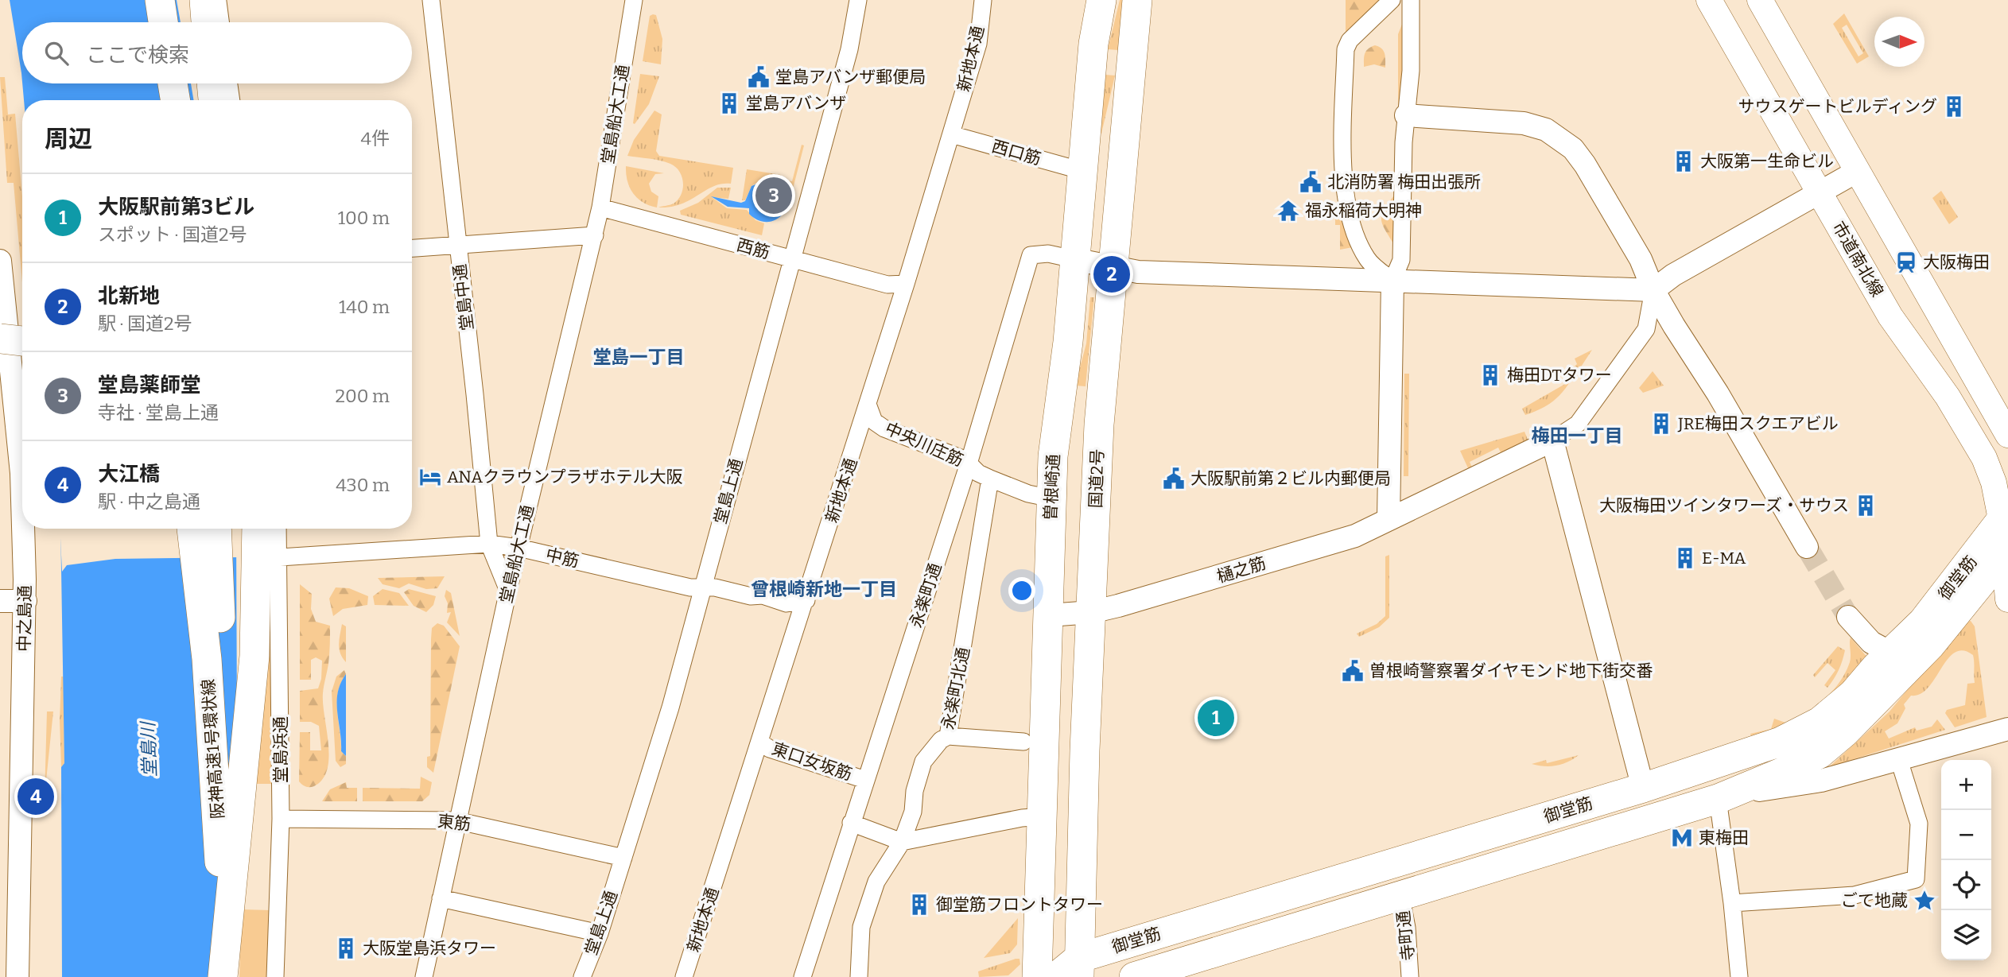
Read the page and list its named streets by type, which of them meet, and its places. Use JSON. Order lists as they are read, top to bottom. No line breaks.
{"streets":{"highway":["国道2号","曽根崎通","御堂筋","阪神高速1号環状線"],"main road":["市道南北線"],"street":["新地本通","堂島船大工通","西口筋","西筋","堂島中通","中央川庄筋","堂島上通","中筋","樋之筋","永楽町通","中之島通","永楽町北通","堂島浜通","東口女坂筋","東筋","寺町通"]},"crossings":[["新地本通","西口筋"],["新地本通","西筋"],["新地本通","中央川庄筋"],["新地本通","中筋"],["新地本通","東口女坂筋"],["堂島船大工通","西筋"],["堂島船大工通","堂島中通"],["堂島船大工通","中筋"],["堂島船大工通","東筋"],["西口筋","曽根崎通"],["西筋","堂島上通"],["市道南北線","御堂筋"],["堂島中通","中筋"],["中央川庄筋","曽根崎通"],["中央川庄筋","永楽町通"],["中央川庄筋","永楽町北通"],["国道2号","樋之筋"],["国道2号","御堂筋"],["曽根崎通","樋之筋"],["曽根崎通","永楽町通"],["堂島上通","中筋"],["堂島上通","東筋"],["中筋","堂島浜通"],["御堂筋","寺町通"],["永楽町通","東口女坂筋"],["堂島浜通","東筋"]],"districts":["堂島一丁目","梅田一丁目","曾根崎新地一丁目"],"water":["堂島川"],"places":{"public building":["堂島アバンザ郵便局","北消防署 梅田出張所","大阪駅前第２ビル内郵便局","曽根崎警察署ダイヤモンド地下街交番"],"building":["堂島アバンザ","サウスゲートビルディング","大阪第一生命ビル","梅田DTタワー","JRE梅田スクエアビル","大阪梅田ツインタワーズ・サウス","E-MA","御堂筋フロントタワー","大阪堂島浜タワー"],"temple":["福永稲荷大明神"],"station":["大阪梅田"],"hotel":["ANAクラウンプラザホテル大阪"],"metro station":["東梅田"],"place":["ごて地蔵"]},"north":"right","page":{"search":"ここで検索","heading":["周辺","4件"],"list":[{"mark":"1","name":"大阪駅前第3ビル","note":"スポット · 国道2号","value":"100 m"},{"mark":"2","name":"北新地","note":"駅 · 国道2号","value":"140 m"},{"mark":"3","name":"堂島薬師堂","note":"寺社 · 堂島上通","value":"200 m"},{"mark":"4","name":"大江橋","note":"駅 · 中之島通","value":"430 m"}],"pins":["3","2","1","4"],"map_buttons":["+","−"]}}
